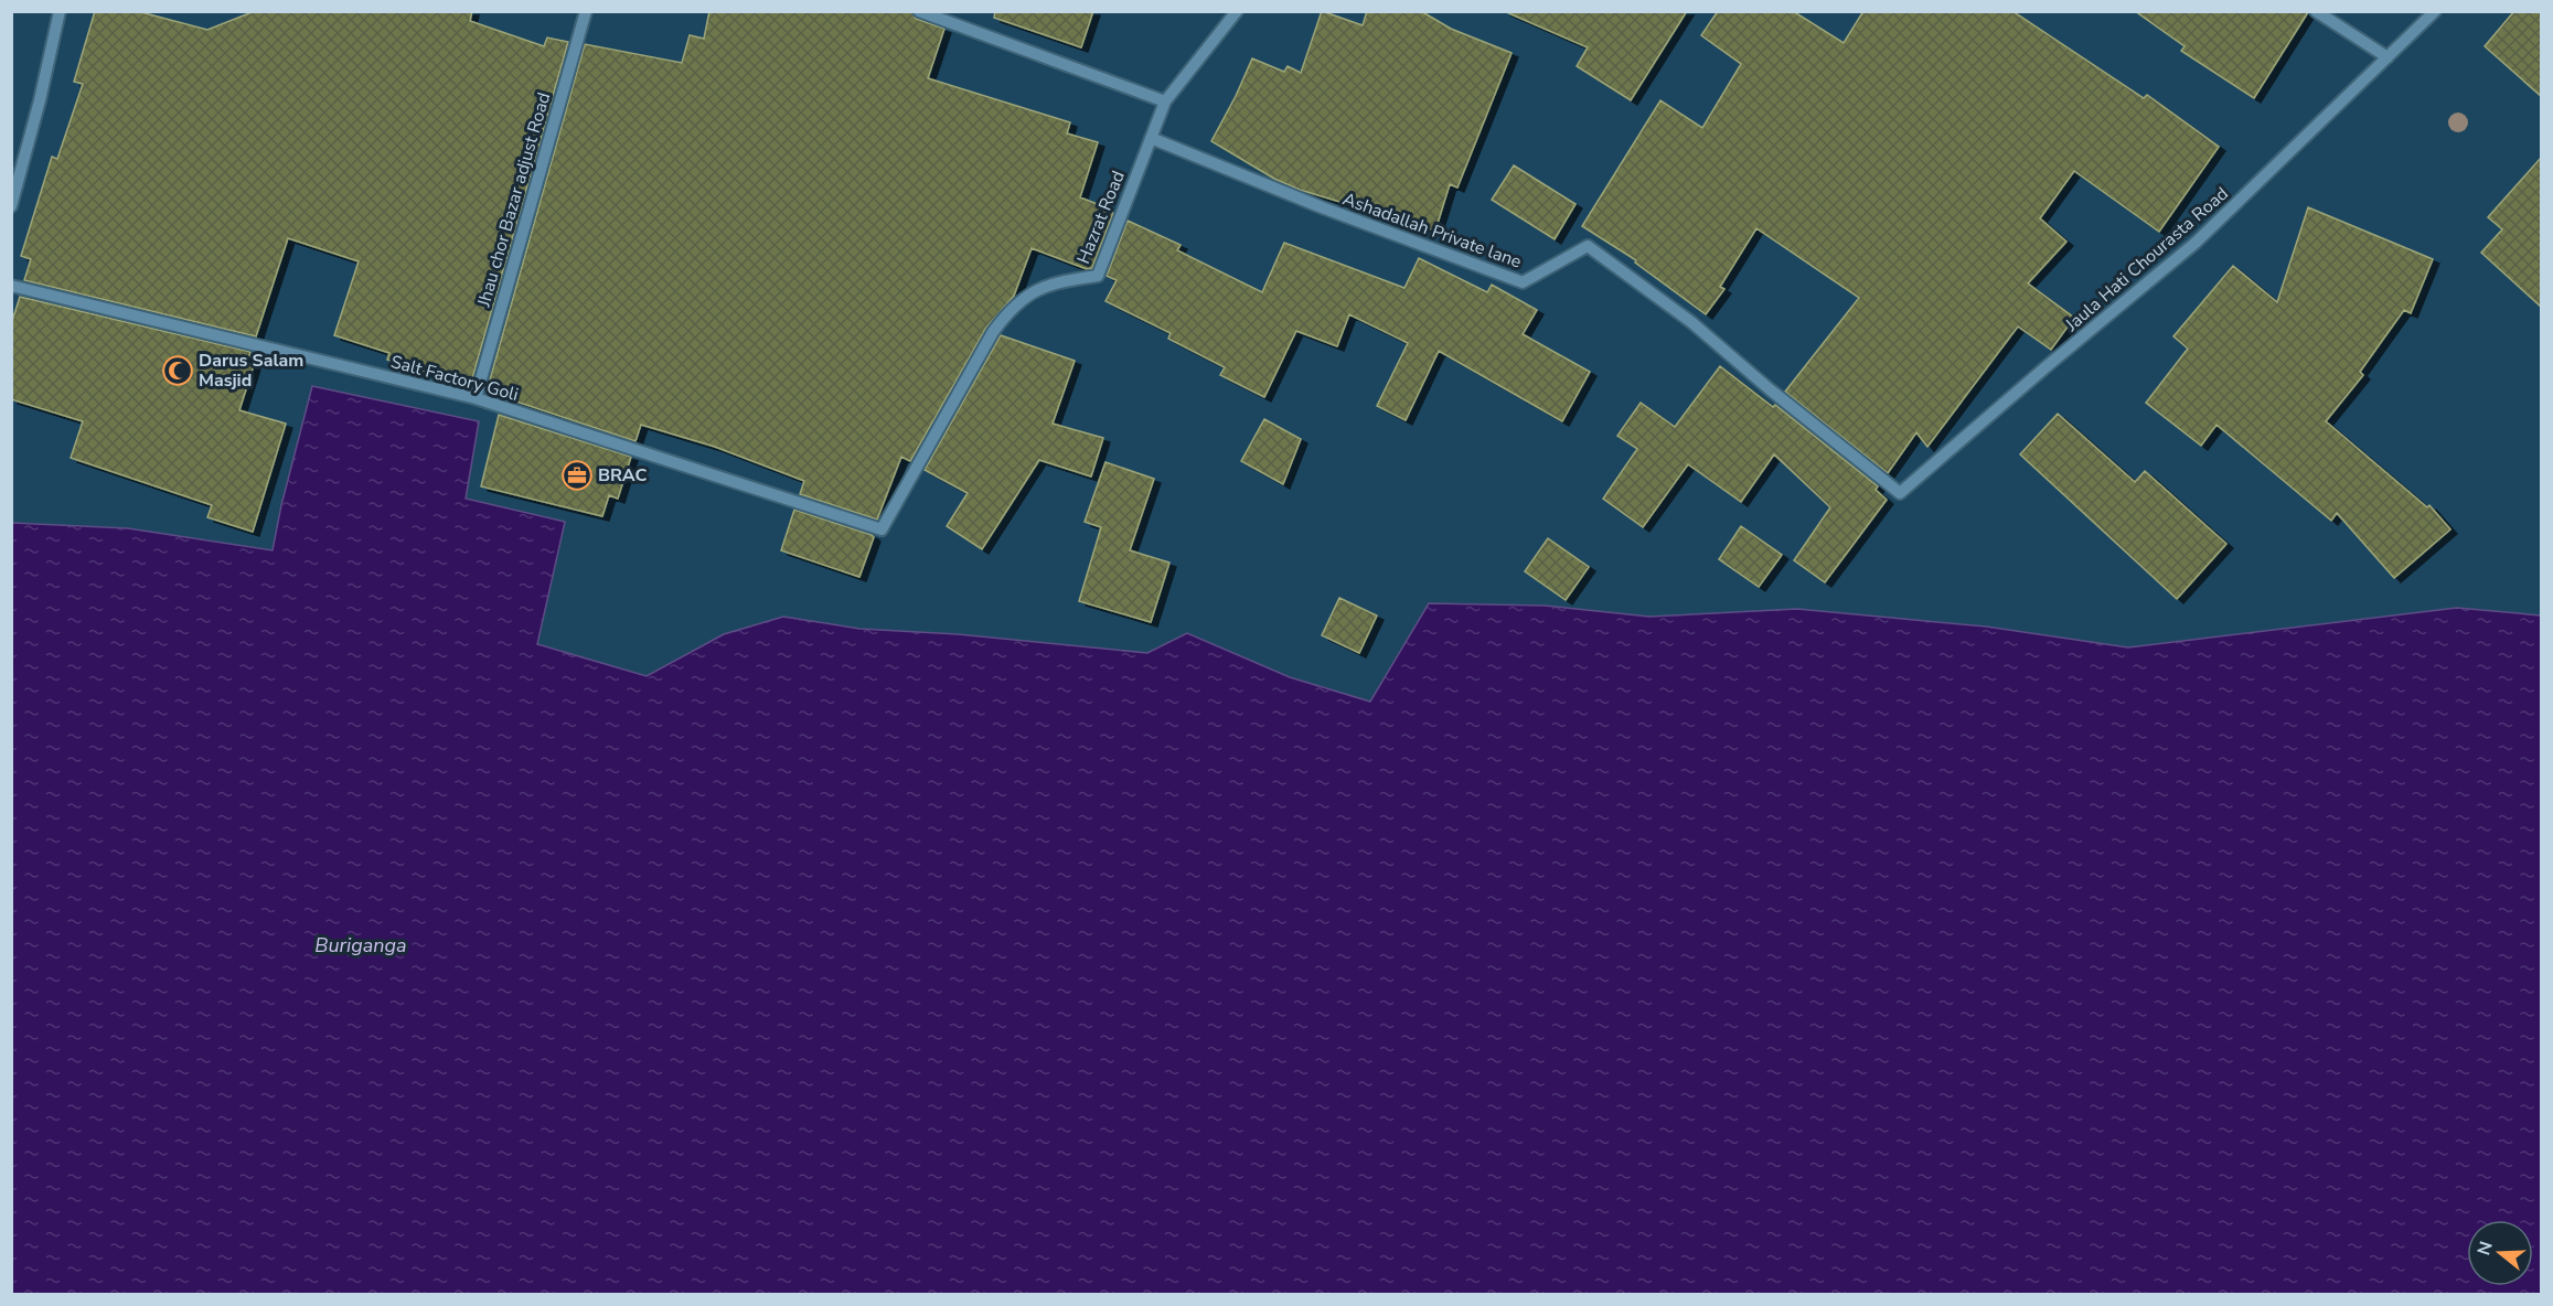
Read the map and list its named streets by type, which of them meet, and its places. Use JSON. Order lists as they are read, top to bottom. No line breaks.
{"streets":{"street":["Jhau chor Bazar adjust Road","Hazrat Road","Ashadallah Private lane","Jaula Hati Chourasta Road","Salt Factory Goli"]},"crossings":[["Jhau chor Bazar adjust Road","Salt Factory Goli"],["Hazrat Road","Ashadallah Private lane"],["Hazrat Road","Salt Factory Goli"],["Ashadallah Private lane","Jaula Hati Chourasta Road"]],"water":["Buriganga"],"places":{"mosque":["Darus Salam Masjid"],"office":["BRAC"]},"north":"left"}
